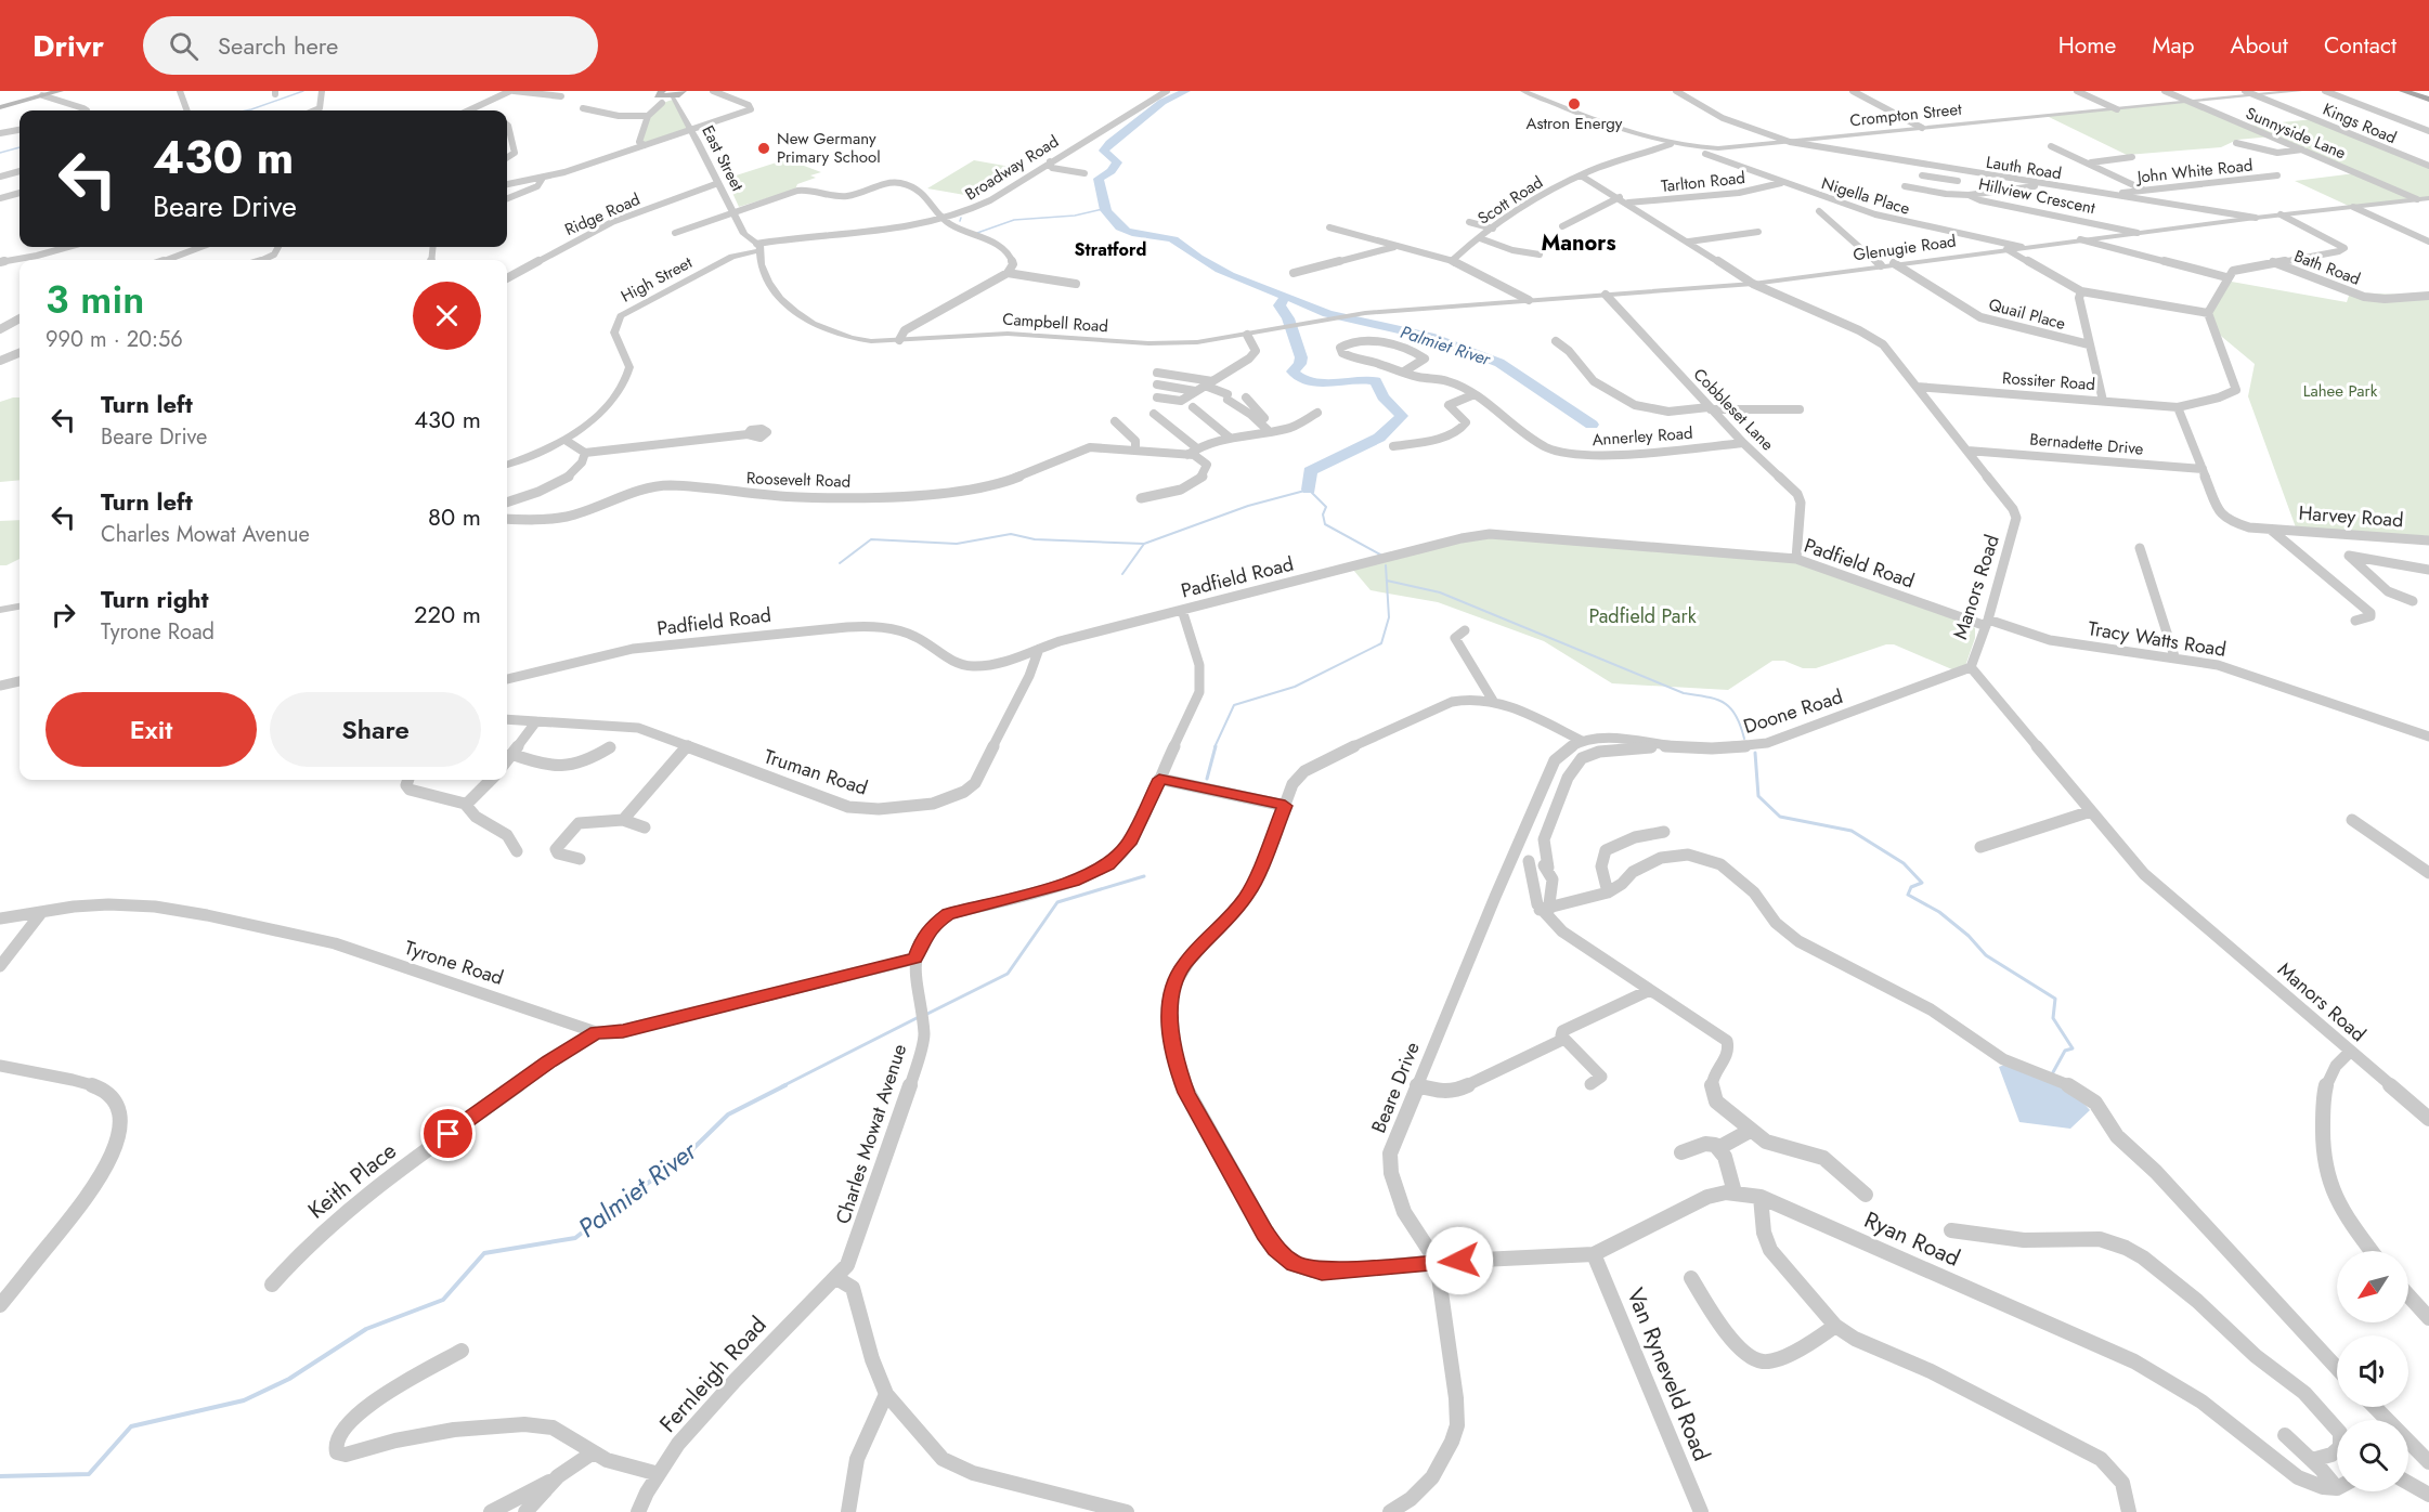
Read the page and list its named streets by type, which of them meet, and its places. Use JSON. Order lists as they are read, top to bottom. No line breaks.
{"streets":{"street":["Crompton Street","Kings Road","Sunnyside Lane","East Street","Broadway Road","Lauth Road","John White Road","Tarlton Road","Nigella Place","Hillview Crescent","Scott Road","Ridge Road","Glenugie Road","Bath Road","High Street","Quail Place","Campbell Road","Rossiter Road","Cobbleset Lane","Annerley Road","Bernadette Drive","Roosevelt Road","Harvey Road","Padfield Road","Manors Road","Tracy Watts Road","Doone Road","Truman Road","Tyrone Road","Beare Drive","Charles Mowat Avenue","Keith Place","Ryan Road","Fernleigh Road","Van Ryneveld Road"]},"crossings":[["Crompton Street","Kings Road"],["Crompton Street","Sunnyside Lane"],["Crompton Street","Lauth Road"],["Crompton Street","Scott Road"],["Sunnyside Lane","Glenugie Road"],["East Street","Broadway Road"],["East Street","Ridge Road"],["East Street","High Street"],["East Street","Campbell Road"],["Broadway Road","High Street"],["Broadway Road","Campbell Road"],["Lauth Road","John White Road"],["Lauth Road","Hillview Crescent"],["Lauth Road","Glenugie Road"],["Tarlton Road","Nigella Place"],["Tarlton Road","Manors Road"],["Nigella Place","Glenugie Road"],["Hillview Crescent","Glenugie Road"],["Scott Road","Manors Road"],["Glenugie Road","Quail Place"],["Glenugie Road","Campbell Road"],["Glenugie Road","Cobbleset Lane"],["Glenugie Road","Manors Road"],["High Street","Campbell Road"],["Rossiter Road","Manors Road"],["Cobbleset Lane","Annerley Road"],["Cobbleset Lane","Padfield Road"],["Bernadette Drive","Harvey Road"],["Bernadette Drive","Manors Road"],["Padfield Road","Manors Road"],["Padfield Road","Tracy Watts Road"],["Padfield Road","Truman Road"],["Padfield Road","Charles Mowat Avenue"],["Manors Road","Tracy Watts Road"],["Manors Road","Doone Road"],["Doone Road","Beare Drive"],["Tyrone Road","Charles Mowat Avenue"],["Tyrone Road","Keith Place"],["Beare Drive","Ryan Road"],["Charles Mowat Avenue","Fernleigh Road"],["Ryan Road","Van Ryneveld Road"]],"districts":["Manors","Stratford"],"water":["Palmiet River"],"parks":["Lahee Park","Padfield Park"],"places":["Astron Energy","New Germany Primary School"],"north":"bottom left","page":{"header":"Drivr","search":"Search here","nav":["Home","Map","About","Contact"],"turn":["430 m","Beare Drive"],"heading":["3 min","990 m · 20:56"],"list":[{"name":"Turn left","note":"Beare Drive","value":"430 m"},{"name":"Turn left","note":"Charles Mowat Avenue","value":"80 m"},{"name":"Turn right","note":"Tyrone Road","value":"220 m"}],"buttons":["Exit","Share"]}}
